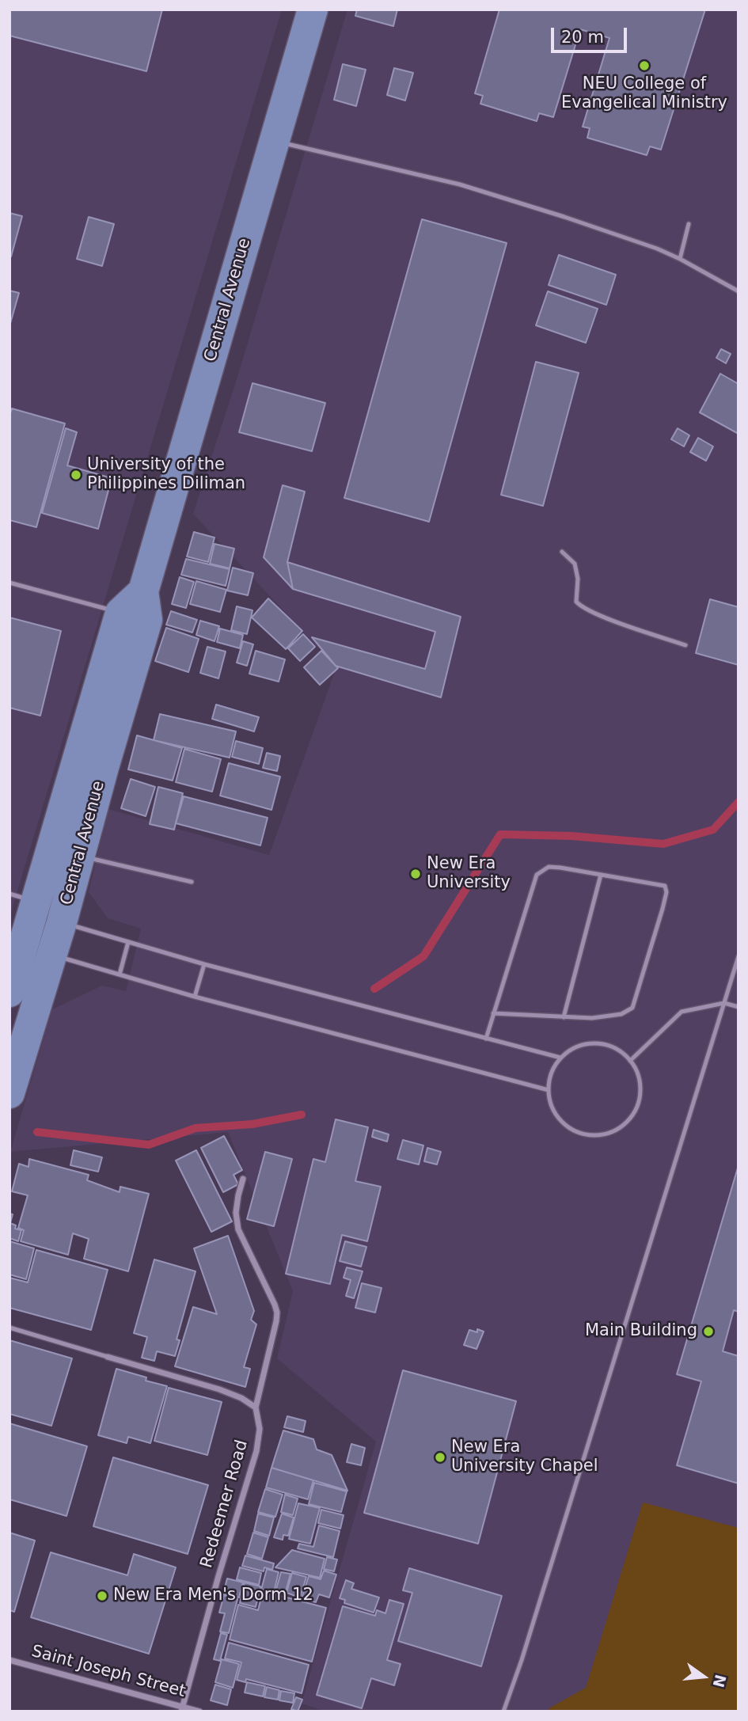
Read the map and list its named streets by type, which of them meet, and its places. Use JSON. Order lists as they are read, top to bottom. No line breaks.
{"streets":{"main road":["Central Avenue"],"street":["Redeemer Road","Saint Joseph Street"]},"crossings":[["Redeemer Road","Saint Joseph Street"]],"places":["NEU College of Evangelical Ministry","University of the Philippines Diliman","New Era University","Main Building","New Era University Chapel","New Era Men's Dorm 12"],"scale_bar":"20 m","north":"right"}
